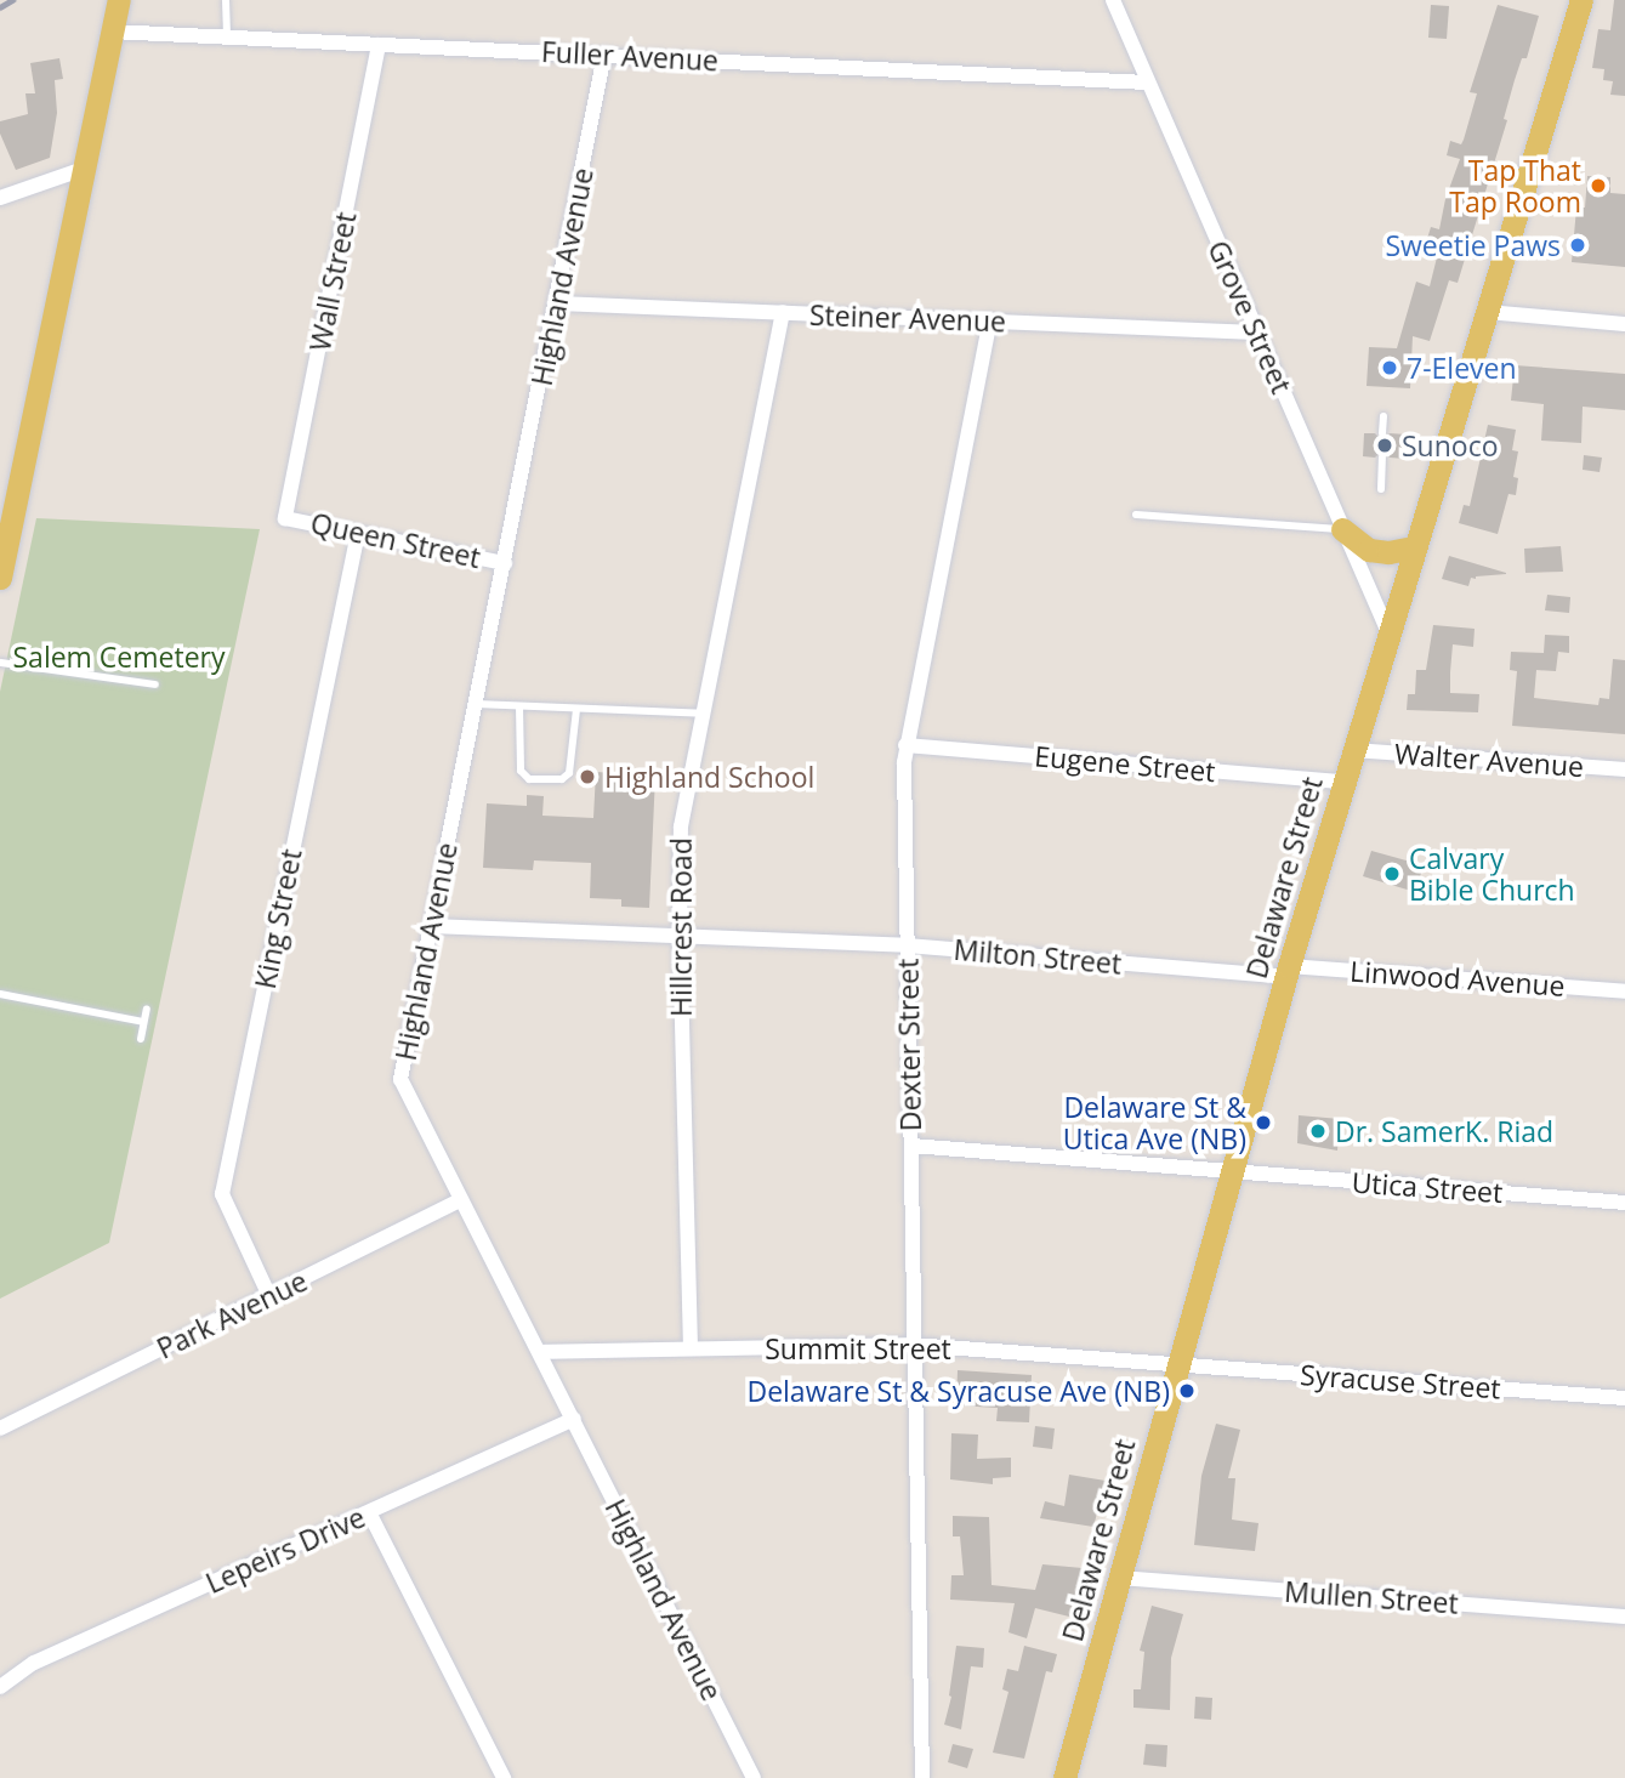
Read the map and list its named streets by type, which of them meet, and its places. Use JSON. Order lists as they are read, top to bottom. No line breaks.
{"streets":{"main road":["Delaware Street"],"street":["Fuller Avenue","Highland Avenue","Wall Street","Grove Street","Steiner Avenue","Queen Street","Walter Avenue","Eugene Street","King Street","Hillcrest Road","Milton Street","Linwood Avenue","Dexter Street","Utica Street","Park Avenue","Summit Street","Syracuse Street","Lepeirs Drive","Mullen Street"]},"crossings":[["Fuller Avenue","Highland Avenue"],["Fuller Avenue","Wall Street"],["Fuller Avenue","Grove Street"],["Highland Avenue","Steiner Avenue"],["Highland Avenue","Queen Street"],["Highland Avenue","Milton Street"],["Highland Avenue","Park Avenue"],["Highland Avenue","Summit Street"],["Highland Avenue","Lepeirs Drive"],["Wall Street","Queen Street"],["Grove Street","Steiner Avenue"],["Grove Street","Delaware Street"],["Steiner Avenue","Hillcrest Road"],["Steiner Avenue","Dexter Street"],["Queen Street","King Street"],["Walter Avenue","Delaware Street"],["Eugene Street","Delaware Street"],["Eugene Street","Dexter Street"],["Delaware Street","Milton Street"],["Delaware Street","Linwood Avenue"],["Delaware Street","Utica Street"],["Delaware Street","Summit Street"],["Delaware Street","Syracuse Street"],["Delaware Street","Mullen Street"],["King Street","Park Avenue"],["Hillcrest Road","Milton Street"],["Hillcrest Road","Summit Street"],["Milton Street","Linwood Avenue"],["Milton Street","Dexter Street"],["Dexter Street","Utica Street"],["Dexter Street","Summit Street"],["Summit Street","Syracuse Street"]],"parks":["Salem Cemetery"],"places":["Tap That Tap Room","Sweetie Paws","7-Eleven","Sunoco","Highland School","Calvary Bible Church","Delaware St & Utica Ave (NB)","Dr. SamerK. Riad","Delaware St & Syracuse Ave (NB)"]}
